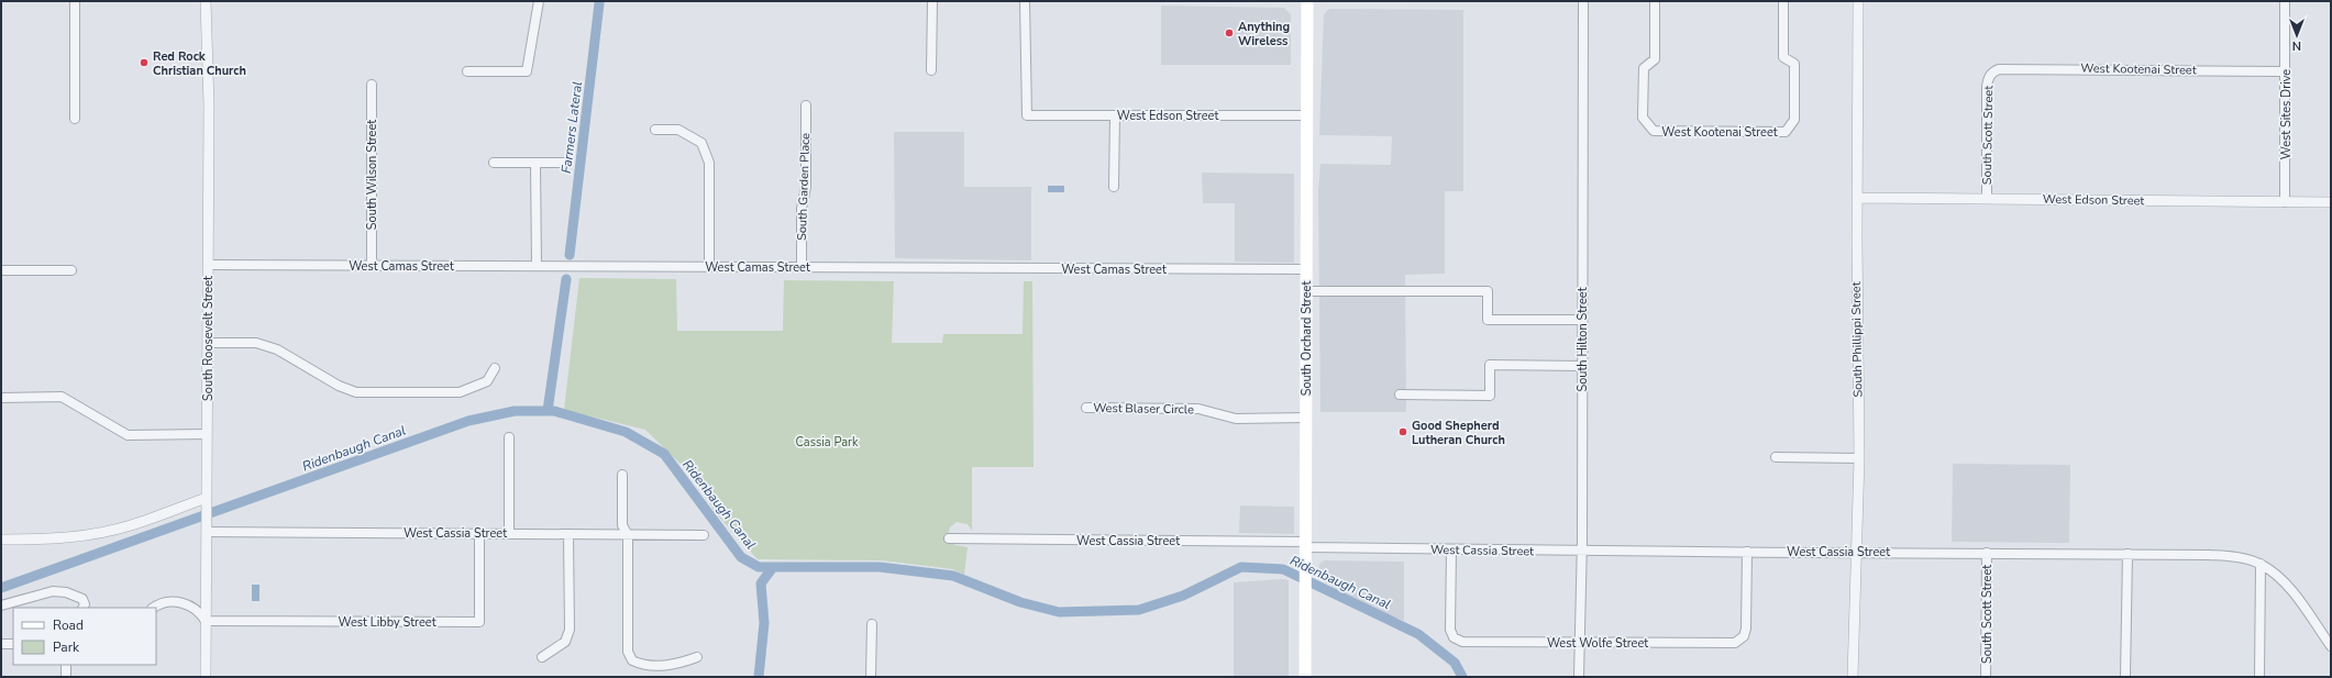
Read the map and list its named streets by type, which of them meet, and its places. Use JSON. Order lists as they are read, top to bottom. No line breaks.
{"streets":{"main road":["South Orchard Street"],"street":["West Kootenai Street","West Sites Drive","West Edson Street","South Scott Street","South Wilson Street","South Garden Place","West Camas Street","South Roosevelt Street","South Hilton Street","South Phillippi Street","West Blaser Circle","West Cassia Street","West Libby Street","West Wolfe Street"]},"crossings":[["West Kootenai Street","West Sites Drive"],["West Kootenai Street","South Scott Street"],["West Sites Drive","West Edson Street"],["West Edson Street","South Scott Street"],["West Edson Street","South Orchard Street"],["West Edson Street","South Phillippi Street"],["South Scott Street","West Cassia Street"],["South Wilson Street","West Camas Street"],["South Garden Place","West Camas Street"],["West Camas Street","South Roosevelt Street"],["West Camas Street","South Orchard Street"],["South Roosevelt Street","West Cassia Street"],["South Roosevelt Street","West Libby Street"],["South Orchard Street","West Blaser Circle"],["South Orchard Street","West Cassia Street"],["South Hilton Street","West Cassia Street"],["South Hilton Street","West Wolfe Street"],["South Phillippi Street","West Cassia Street"],["West Cassia Street","West Libby Street"],["West Cassia Street","West Wolfe Street"]],"water":["Farmers Lateral","Ridenbaugh Canal"],"parks":["Cassia Park"],"places":["Anything Wireless","Red Rock Christian Church","Good Shepherd Lutheran Church"],"legend":["Road","Park"],"north":"bottom"}
